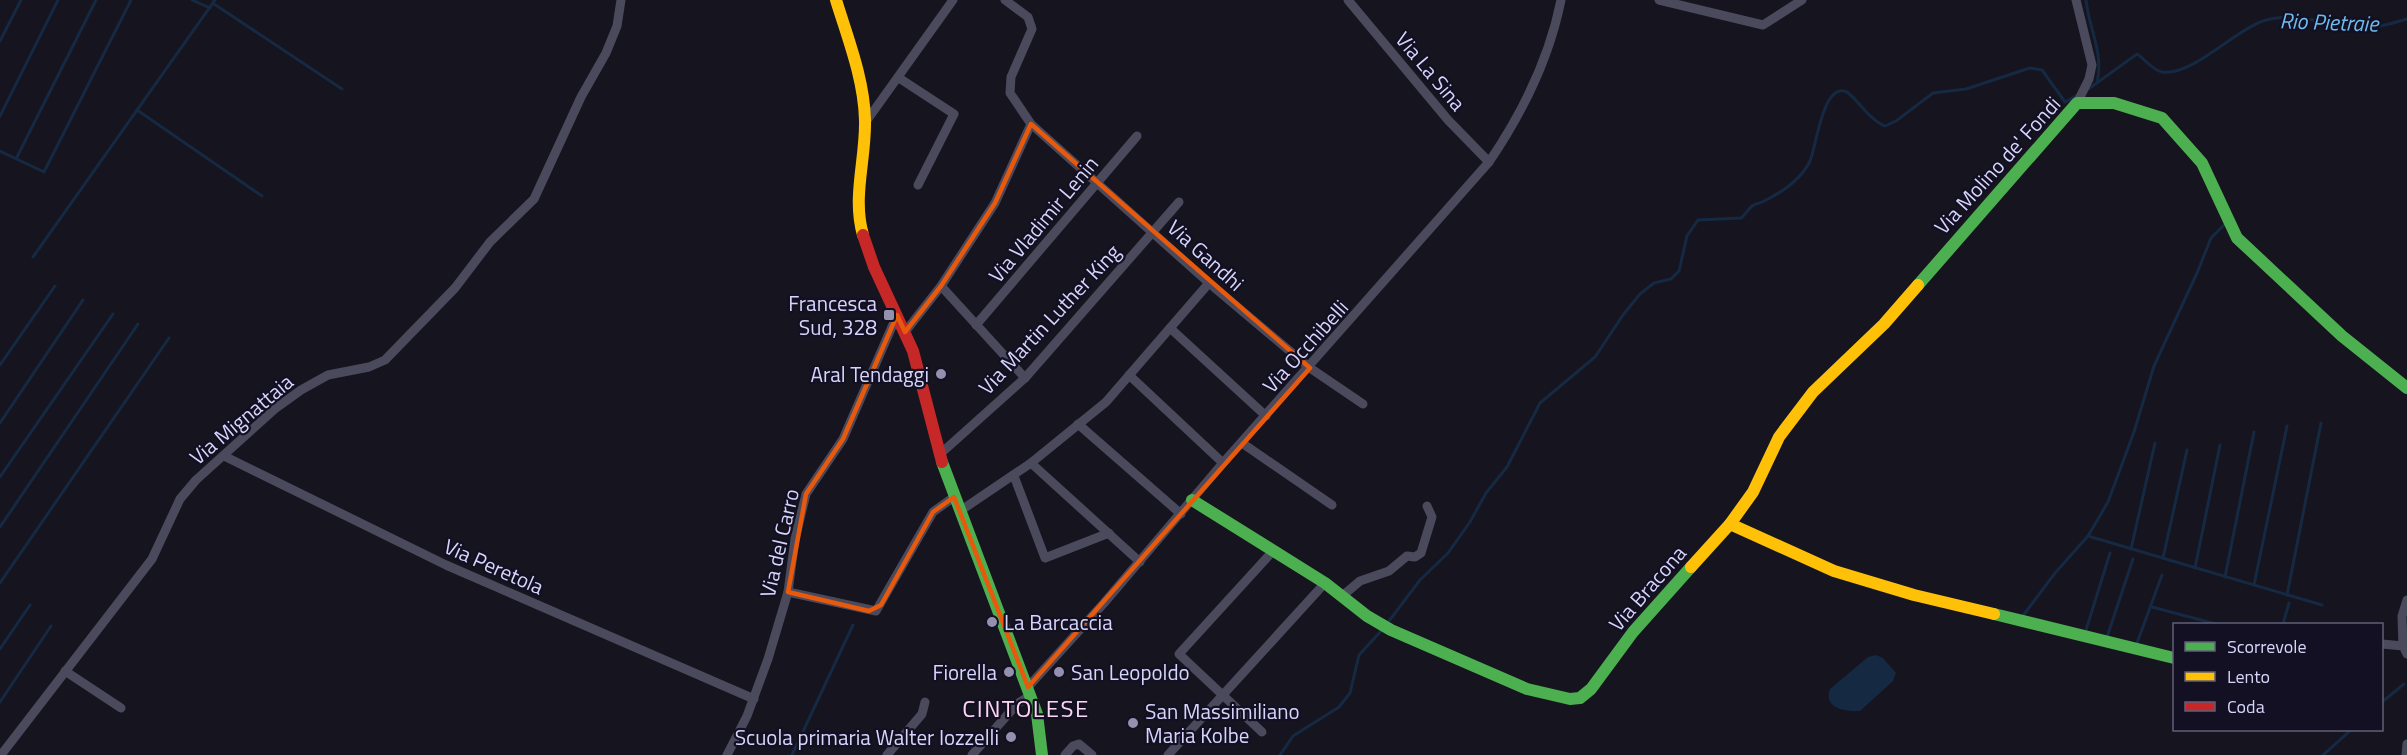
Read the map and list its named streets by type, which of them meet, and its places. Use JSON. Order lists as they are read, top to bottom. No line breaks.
{"streets":{"street":["Via La Sina","Via Molino de' Fondi","Via Vladimir Lenin","Via Gandhi","Via Martin Luther King","Via Occhibelli","Via Mignattaia","Via del Carro","Via Peretola","Via Bracona"]},"crossings":[["Via La Sina","Via Occhibelli"],["Via Molino de' Fondi","Via Bracona"],["Via Vladimir Lenin","Via Gandhi"],["Via Gandhi","Via Martin Luther King"],["Via Gandhi","Via Occhibelli"],["Via Occhibelli","Via Bracona"],["Via Mignattaia","Via Peretola"],["Via del Carro","Via Peretola"]],"districts":["CINTOLESE"],"water":["Rio Pietraie"],"places":{"transit":["Francesca Sud, 328"],"other":["Aral Tendaggi","La Barcaccia","Fiorella","San Leopoldo","San Massimiliano Maria Kolbe","Scuola primaria Walter Iozzelli"]},"legend":["Scorrevole","Lento","Coda"]}
